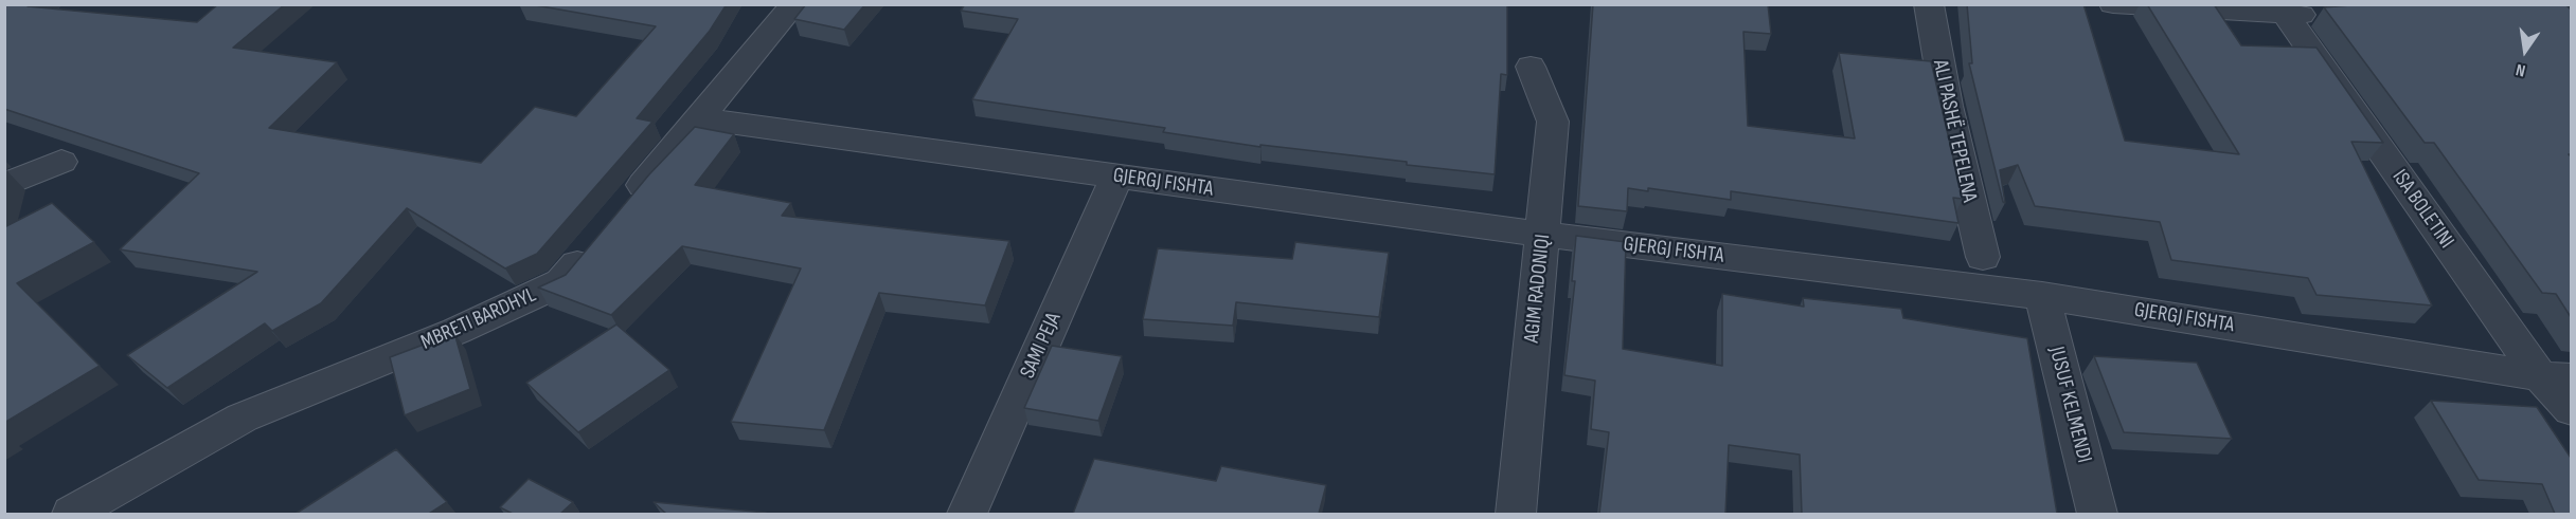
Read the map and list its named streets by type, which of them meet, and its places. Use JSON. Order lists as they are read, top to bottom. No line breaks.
{"streets":{"street":["ALI PASHË TEPELENA","GJERGJ FISHTA","ISA BOLETINI","AGIM RADONIQI","MBRETI BARDHYL","SAMI PEJA","JUSUF KELMENDI"]},"crossings":[["GJERGJ FISHTA","ISA BOLETINI"],["GJERGJ FISHTA","AGIM RADONIQI"],["GJERGJ FISHTA","SAMI PEJA"],["GJERGJ FISHTA","JUSUF KELMENDI"]],"north":"bottom"}
